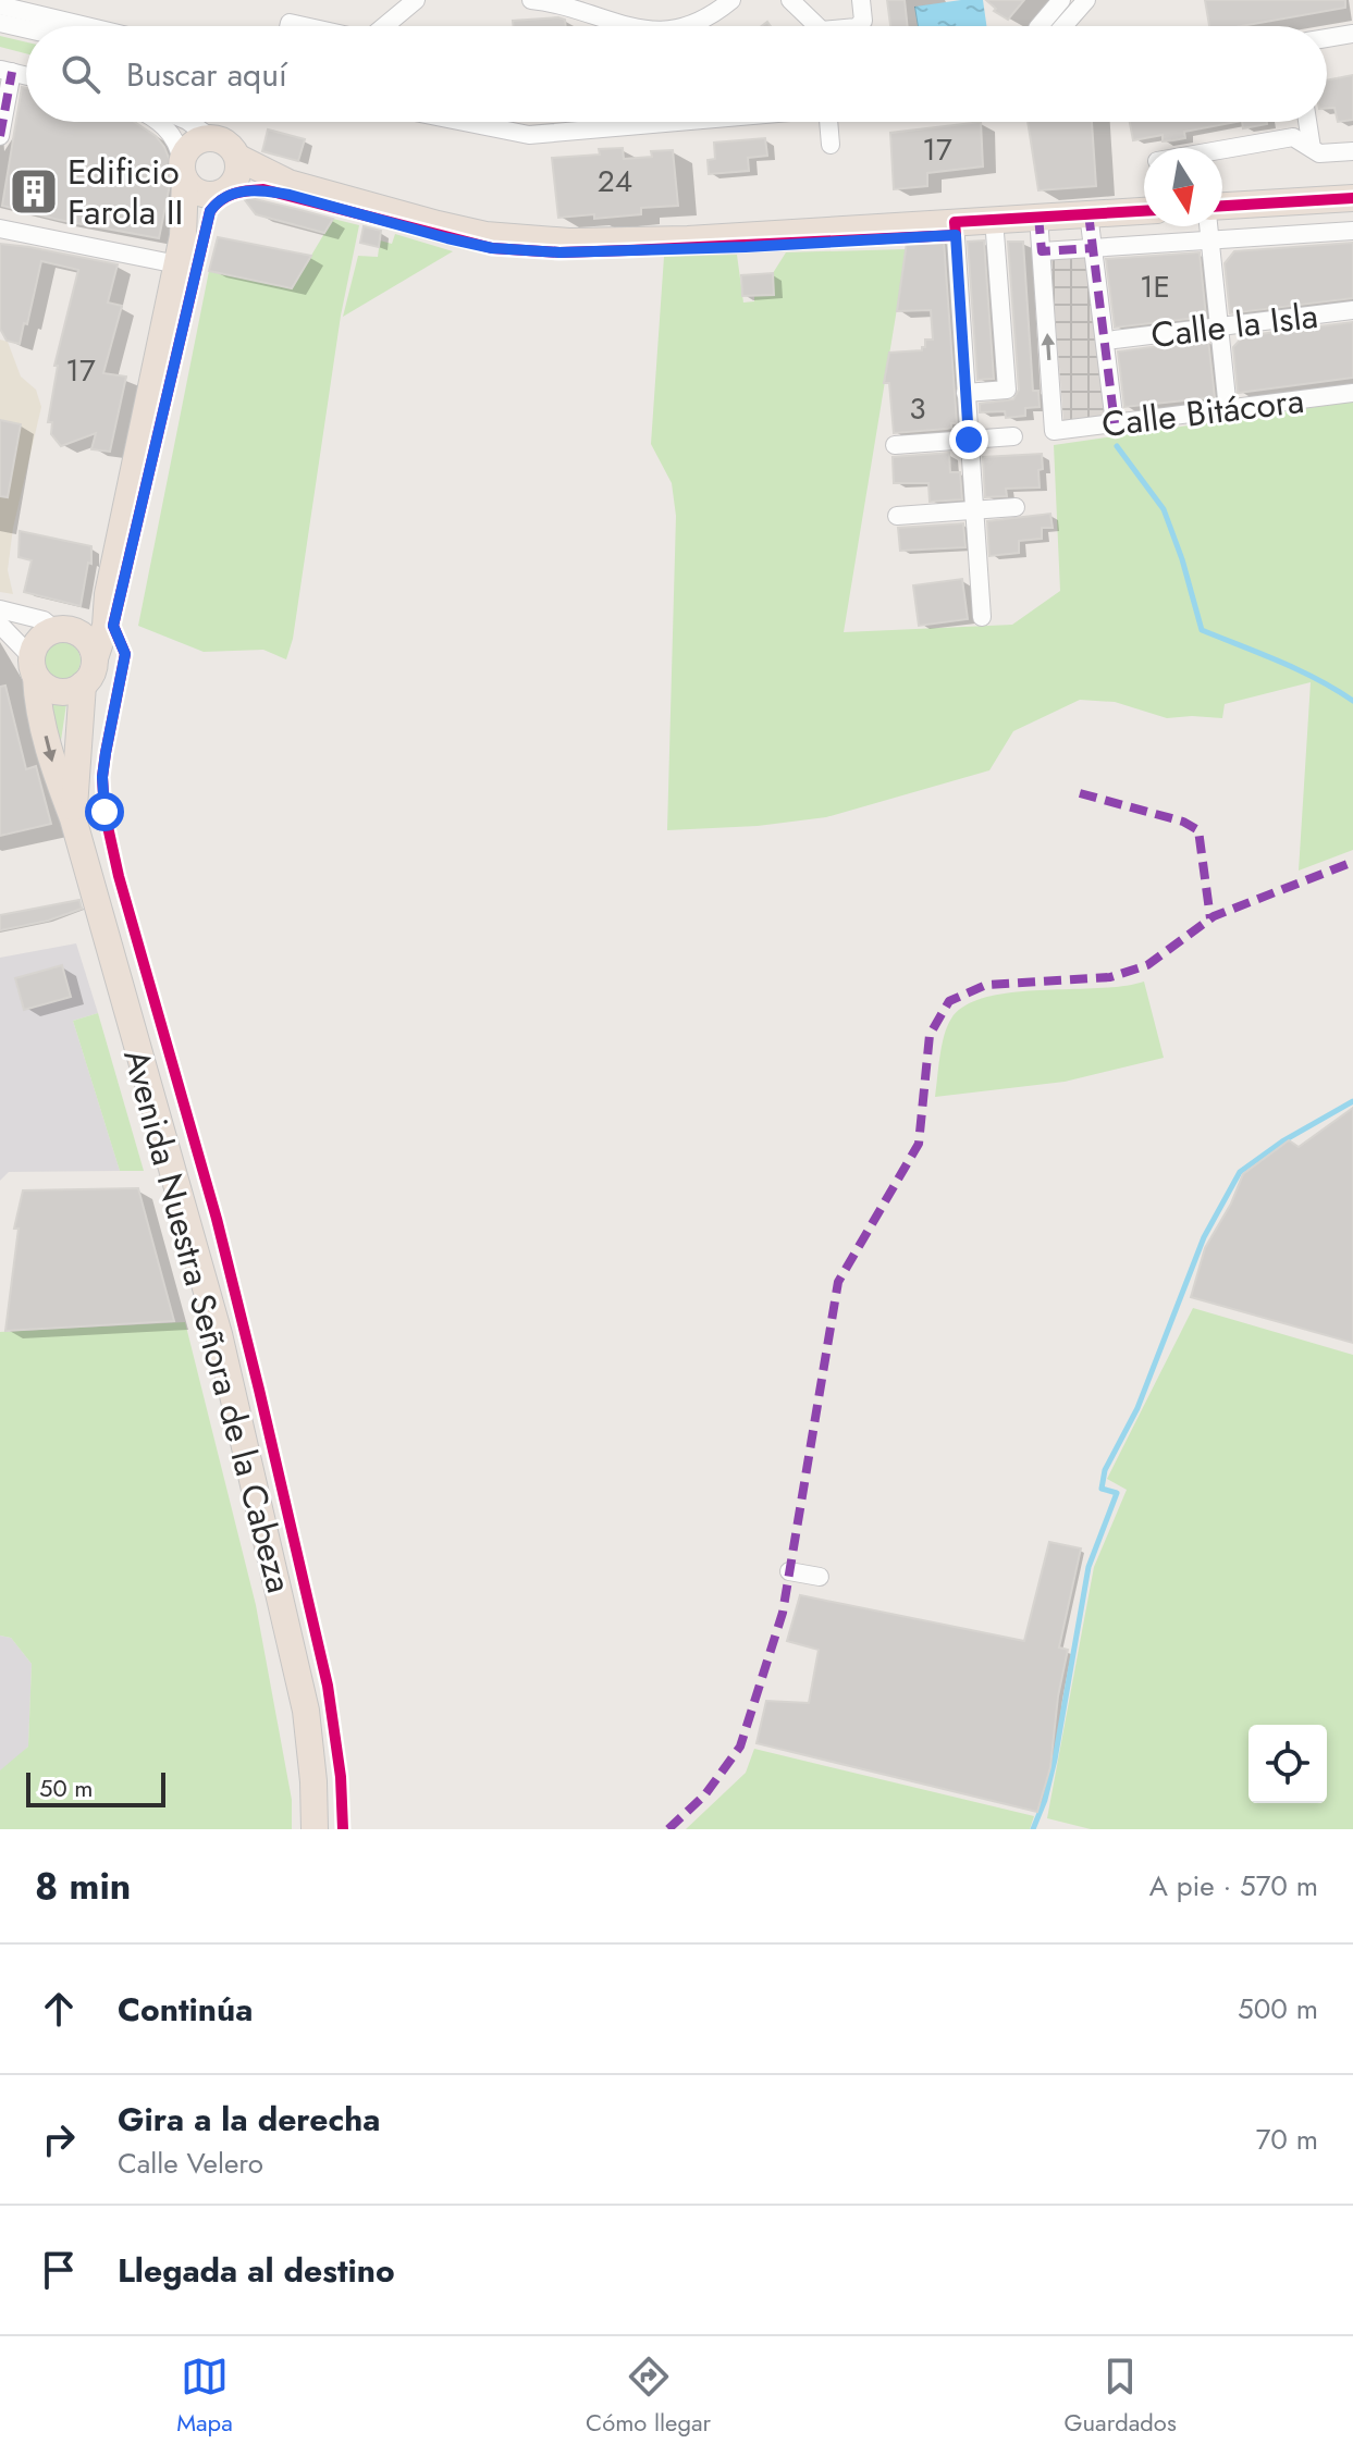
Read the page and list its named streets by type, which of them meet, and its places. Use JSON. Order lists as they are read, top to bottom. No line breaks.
{"streets":{"highway":["Avenida Nuestra Señora de la Cabeza"],"street":["Calle la Isla","Calle Bitácora"]},"places":{"building":["Edificio Farola II"]},"house_numbers":["17","24","1E","17","3"],"scale_bar":"50 m","north":"bottom","page":{"search":"Buscar aquí","scale":"50 m","heading":["8 min","A pie · 570 m"],"list":[["Continúa","500 m"],["Gira a la derecha","Calle Velero","70 m"],"Llegada al destino"],"nav":["Mapa","Cómo llegar","Guardados"]}}
